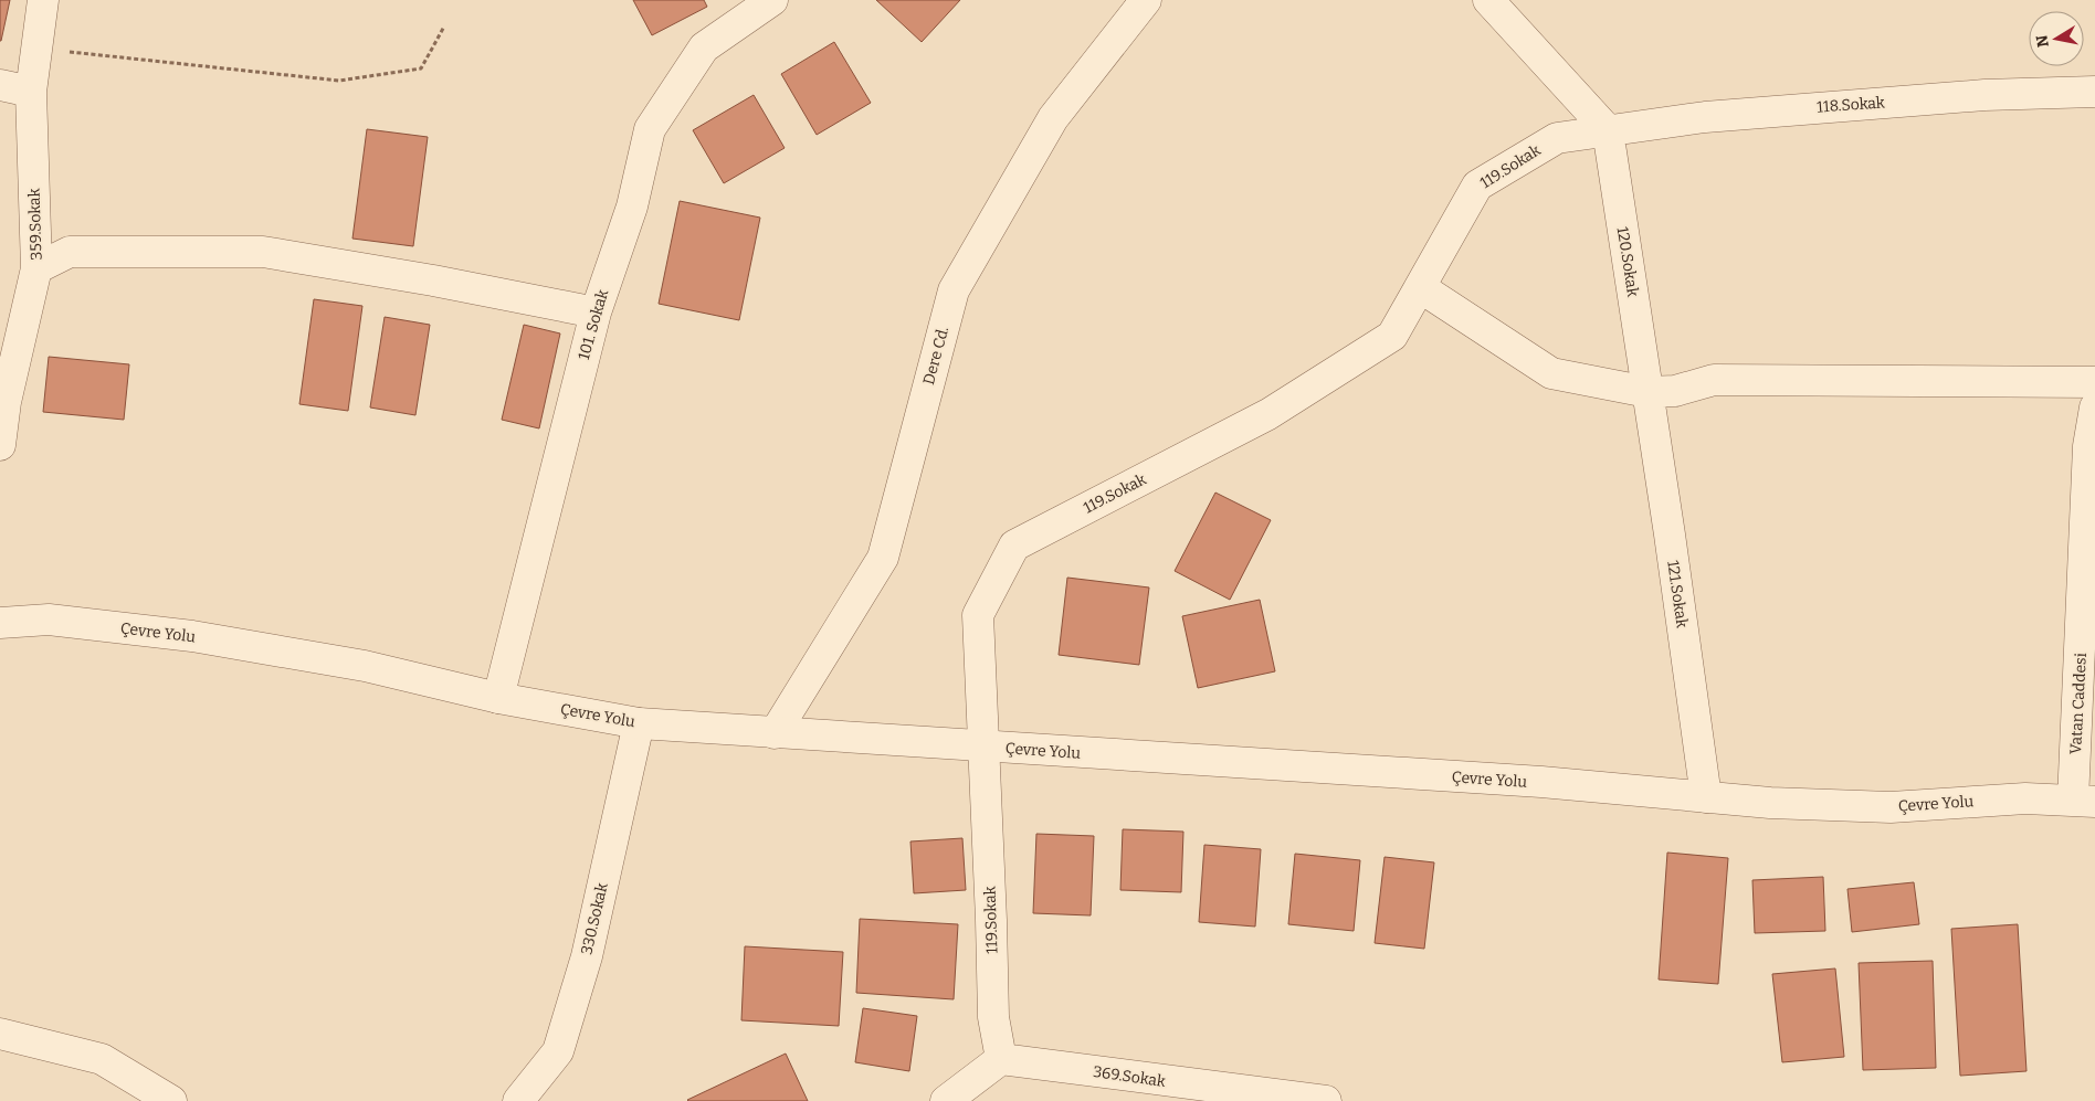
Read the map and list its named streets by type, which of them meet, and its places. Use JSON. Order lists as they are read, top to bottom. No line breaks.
{"streets":{"street":["118.Sokak","119.Sokak","359.Sokak","120.Sokak","101. Sokak","Dere Cd.","121.Sokak","Çevre Yolu","Vatan Caddesi","330.Sokak","369.Sokak"]},"crossings":[["118.Sokak","119.Sokak"],["118.Sokak","120.Sokak"],["119.Sokak","120.Sokak"],["119.Sokak","Çevre Yolu"],["119.Sokak","369.Sokak"],["120.Sokak","121.Sokak"],["101. Sokak","Çevre Yolu"],["Dere Cd.","Çevre Yolu"],["121.Sokak","Çevre Yolu"],["Çevre Yolu","Vatan Caddesi"],["Çevre Yolu","330.Sokak"]],"north":"left"}
